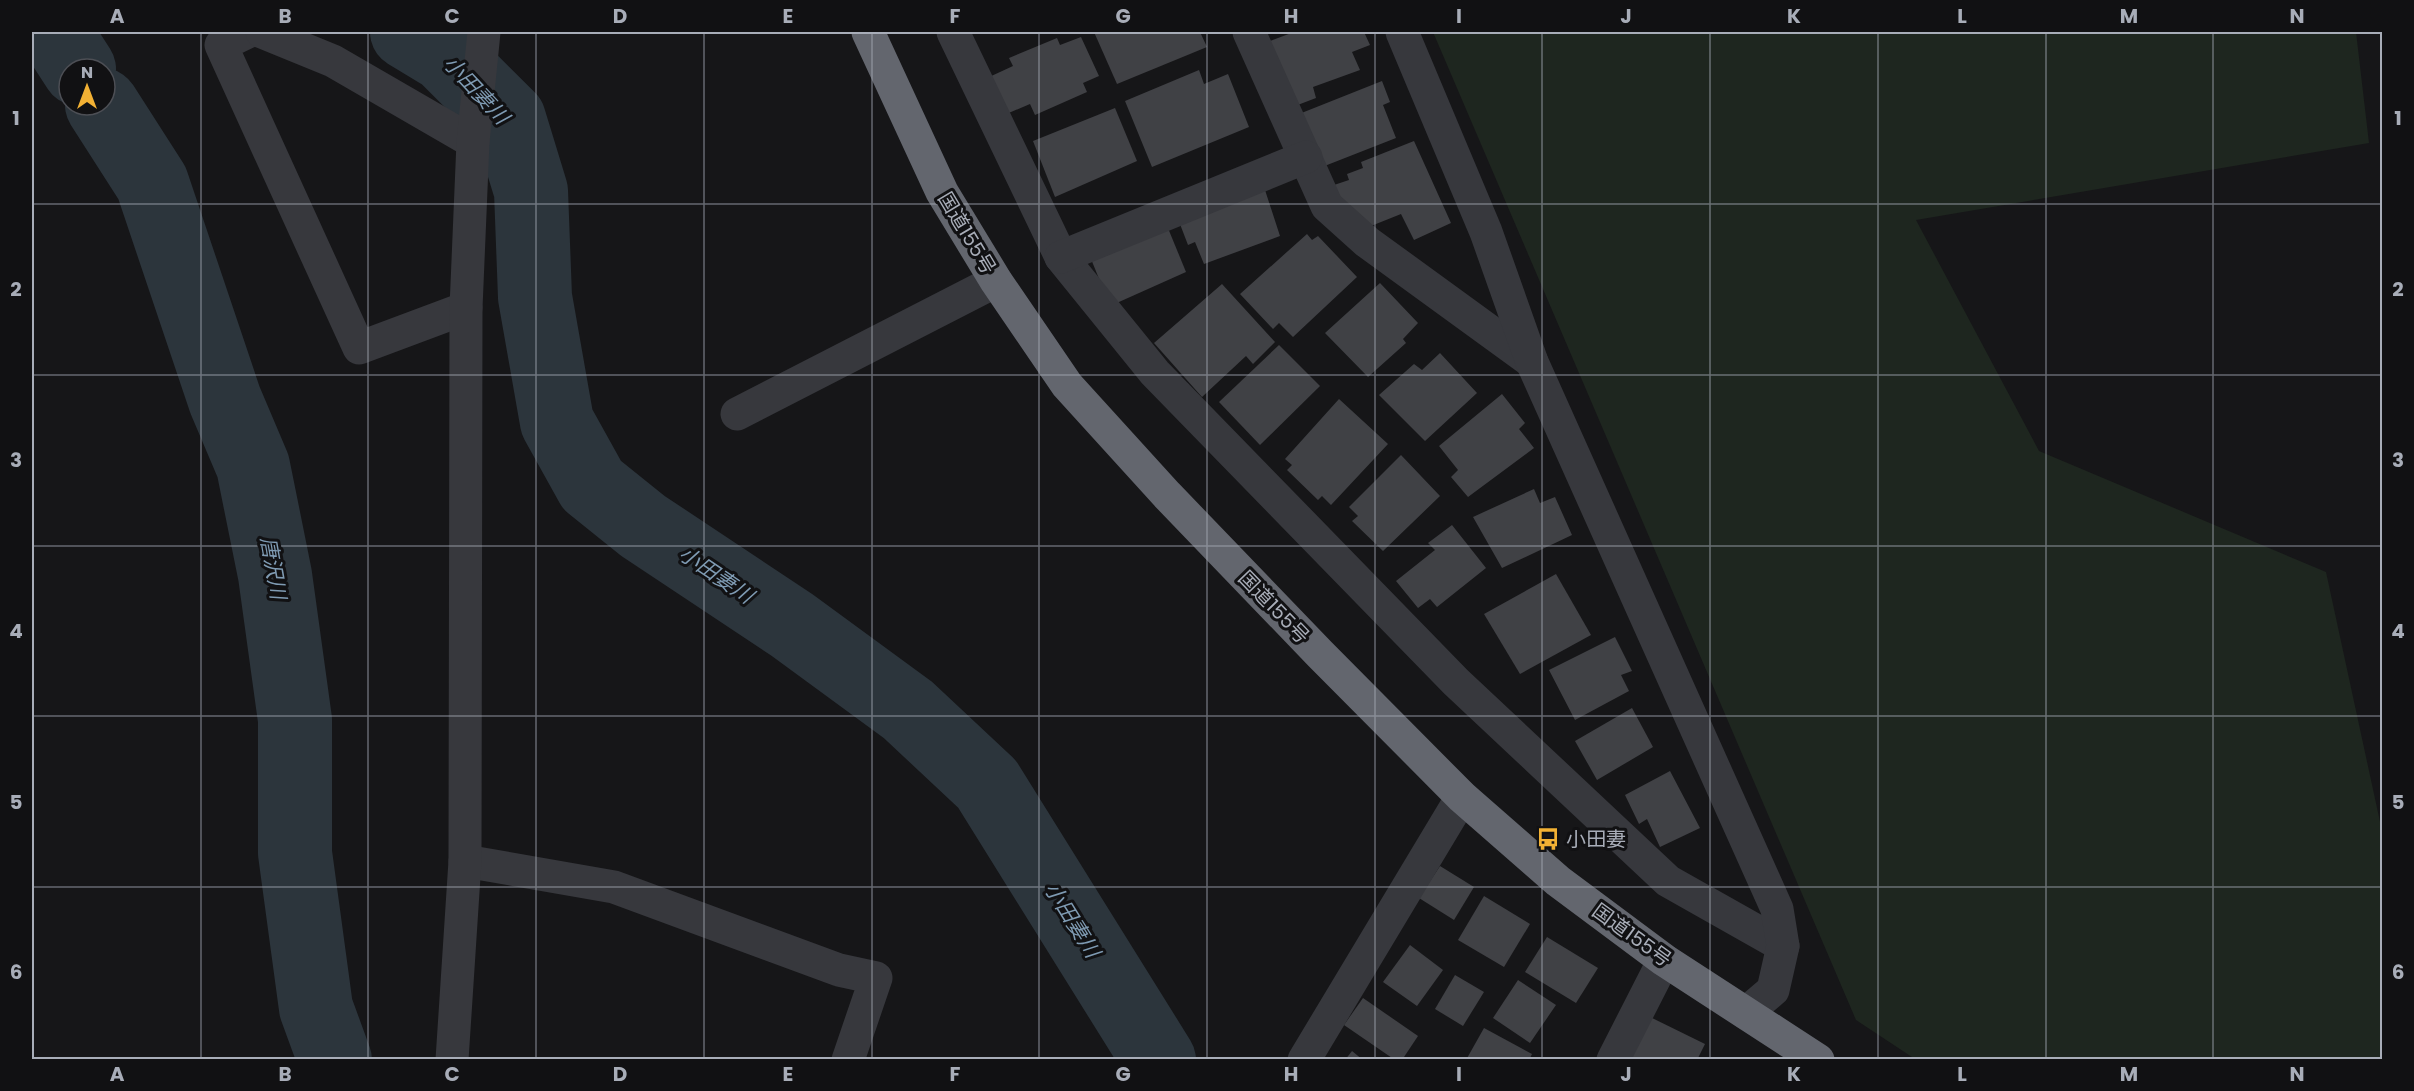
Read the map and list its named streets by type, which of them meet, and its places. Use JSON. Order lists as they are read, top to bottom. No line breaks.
{"streets":{"highway":["国道155号"]},"water":["小田妻川","唐沢川"],"places":{"bus stop":["小田妻"]},"north":"top","grid":{"columns":["A","B","C","D","E","F","G","H","I","J","K","L","M","N"],"rows":["1","2","3","4","5","6"]}}
